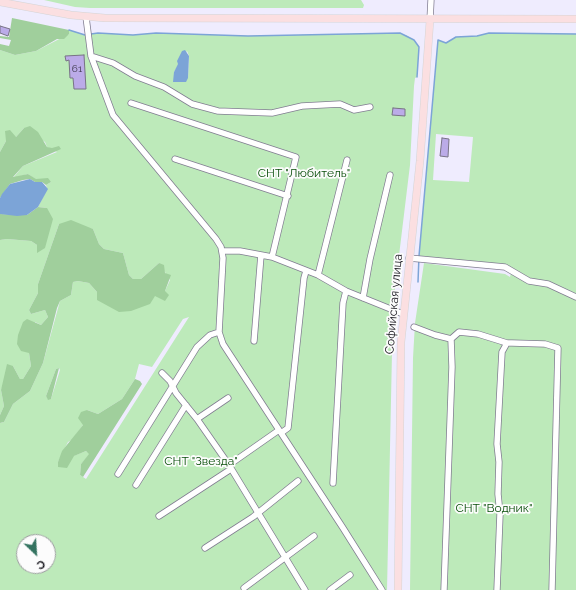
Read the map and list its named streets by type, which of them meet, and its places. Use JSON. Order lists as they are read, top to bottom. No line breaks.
{"streets":{"main road":["Софийская улица"]},"parks":["СНТ \"Любитель\"","СНТ \"Звезда\"","СНТ \"Водник\""],"house_numbers":["61"],"north":"bottom right"}
